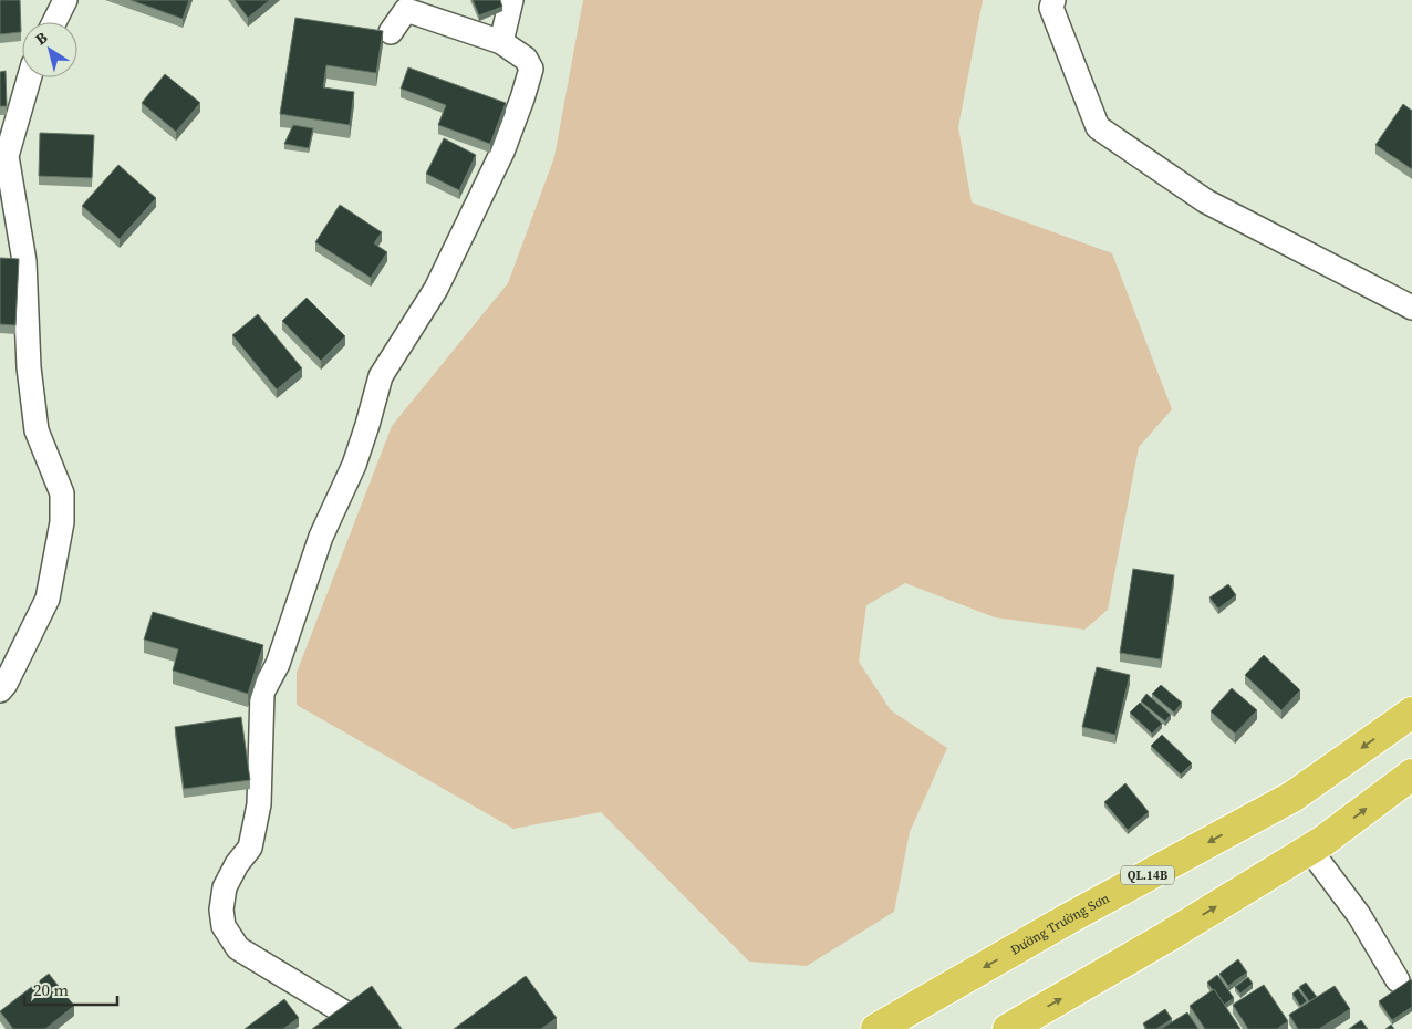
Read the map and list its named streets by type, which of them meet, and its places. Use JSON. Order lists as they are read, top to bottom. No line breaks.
{"streets":{"highway":["QL.14B","Đường Trường Sơn"]},"scale_bar":"20 m","north":"top left"}
